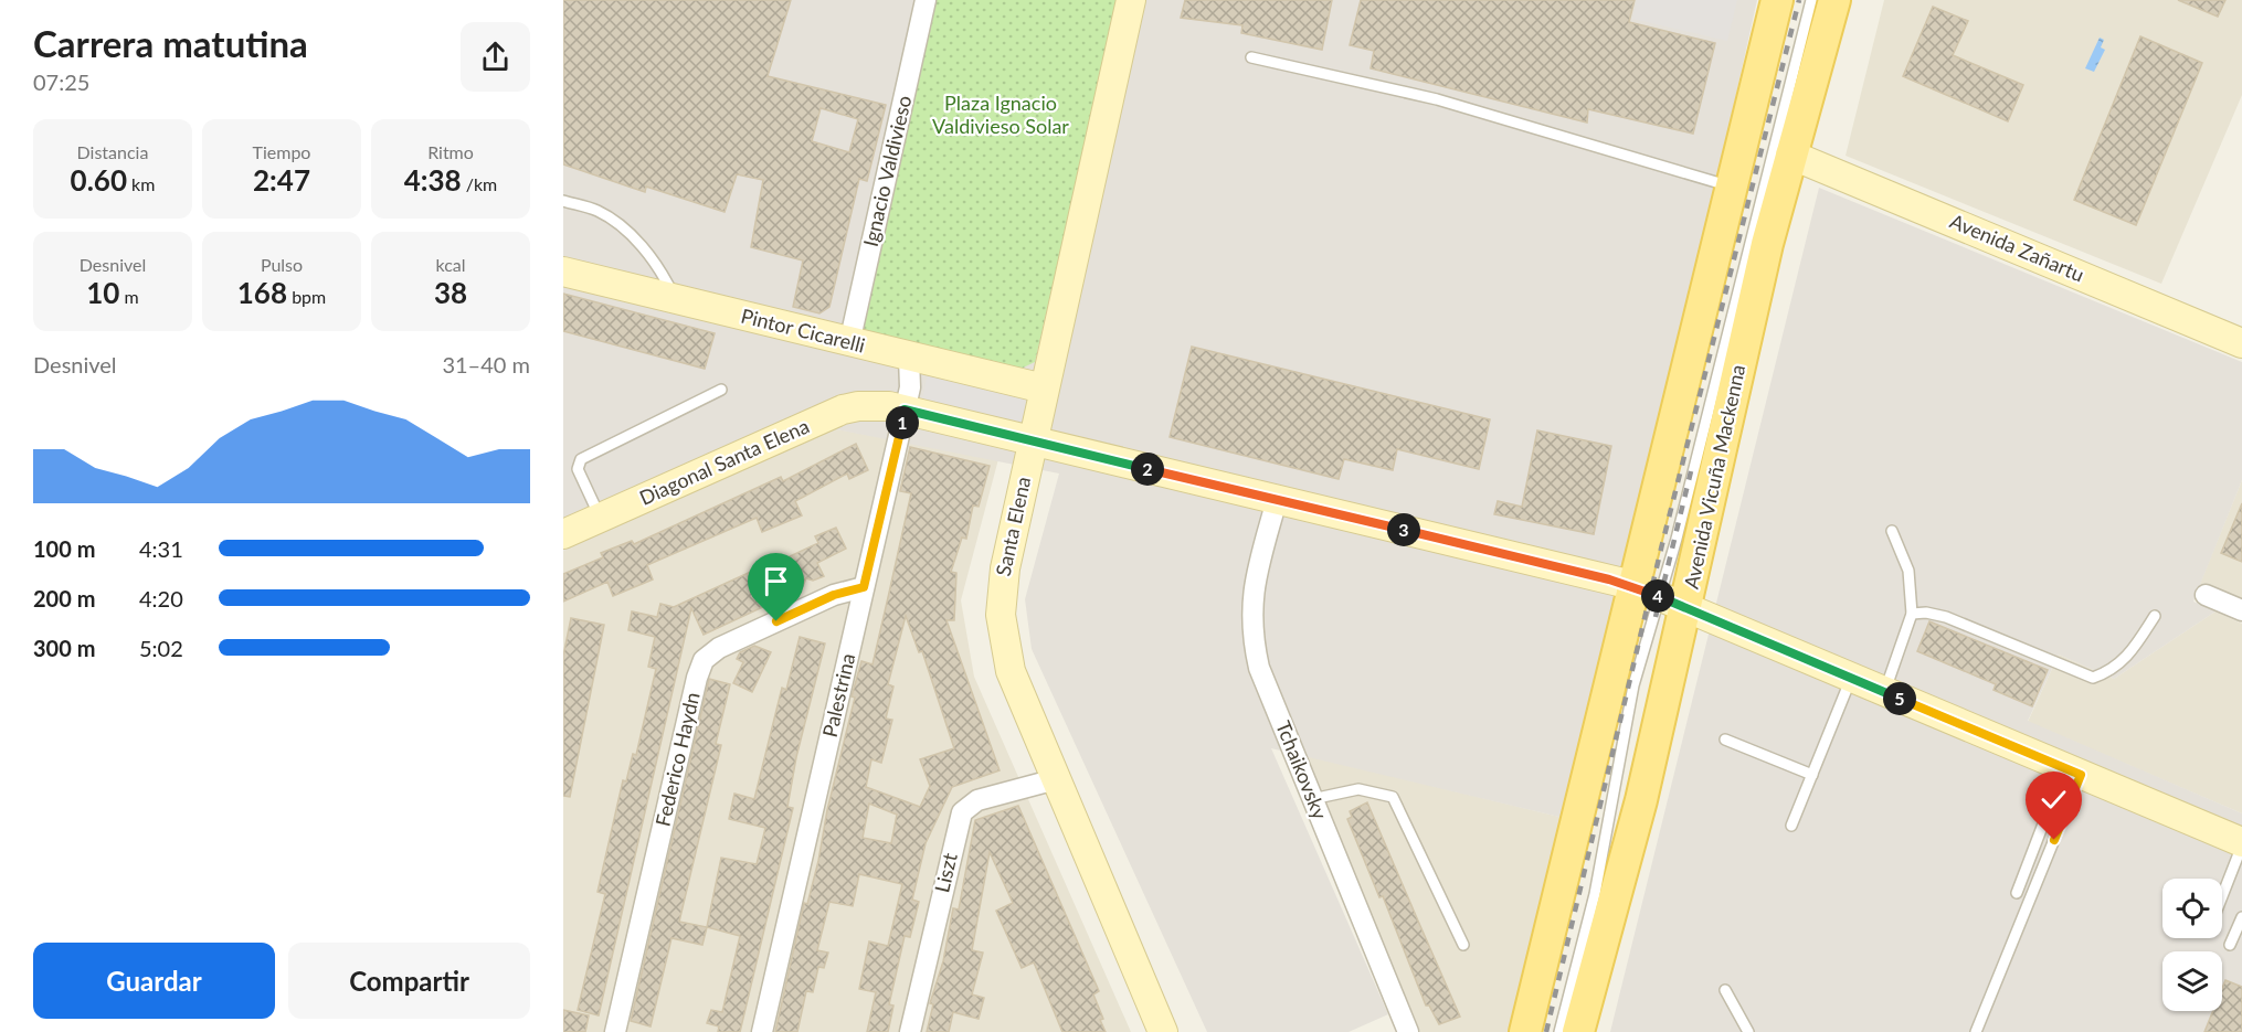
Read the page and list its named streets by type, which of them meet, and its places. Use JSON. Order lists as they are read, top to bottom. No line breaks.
{"streets":{"main road":["Avenida Zañartu","Pintor Cicarelli","Diagonal Santa Elena","Avenida Vicuña Mackenna","Santa Elena"],"street":["Ignacio Valdivieso","Palestrina","Federico Haydn","Tchaikovsky","Liszt"]},"crossings":[["Ignacio Valdivieso","Pintor Cicarelli"],["Avenida Zañartu","Avenida Vicuña Mackenna"],["Pintor Cicarelli","Santa Elena"],["Pintor Cicarelli","Palestrina"],["Diagonal Santa Elena","Avenida Vicuña Mackenna"],["Diagonal Santa Elena","Santa Elena"],["Diagonal Santa Elena","Palestrina"],["Diagonal Santa Elena","Tchaikovsky"],["Santa Elena","Liszt"],["Palestrina","Federico Haydn"]],"parks":["Plaza Ignacio Valdivieso Solar"],"page":{"heading":["Carrera matutina","07:25"],"stats":[["Distancia","0.60 km"],["Tiempo","2:47"],["Ritmo","4:38 /km"],["Desnivel","10 m"],["Pulso","168 bpm"],["kcal","38"]],"chart":["Desnivel","31–40 m"],"pins":["1","2","3","4","5"],"list":[{"name":"100 m","note":"4:31"},{"name":"200 m","note":"4:20"},{"name":"300 m","note":"5:02"}],"buttons":["Guardar","Compartir"]}}
